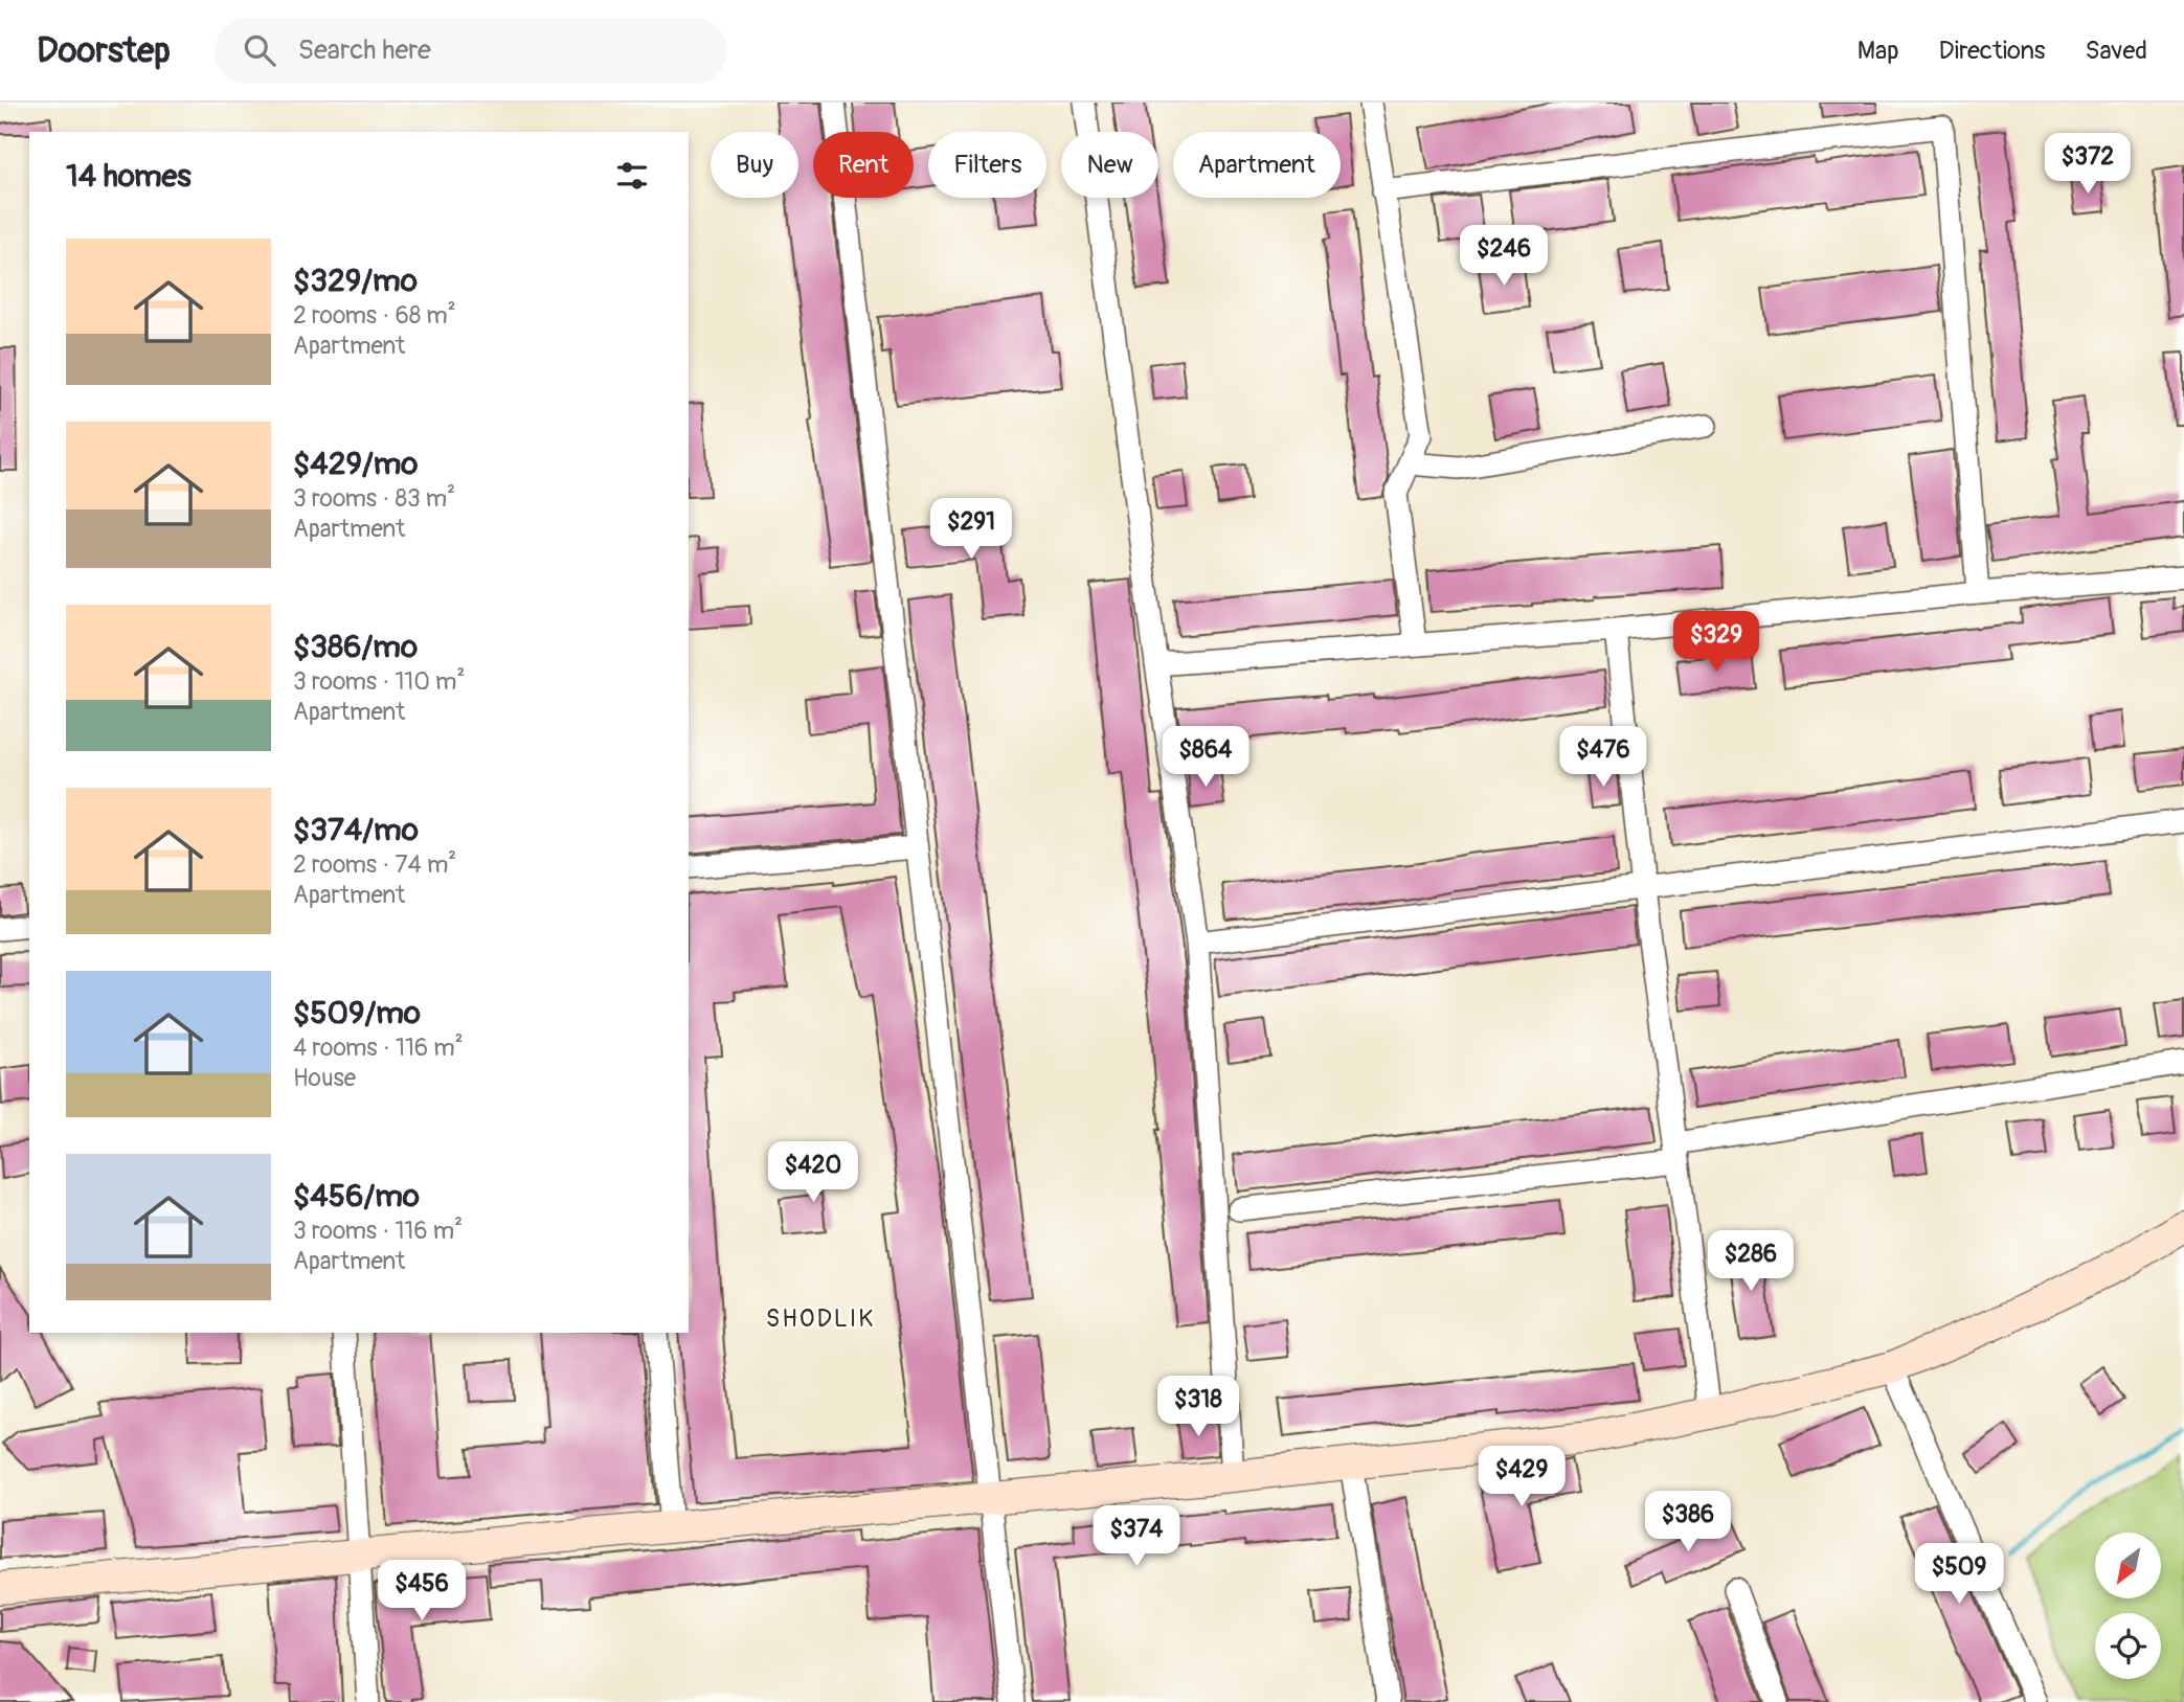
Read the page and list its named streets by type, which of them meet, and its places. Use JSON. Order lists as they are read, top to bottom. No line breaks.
{"districts":["SHODLIK"],"north":"bottom left","page":{"header":"Doorstep","search":"Search here","nav":["Map","Directions","Saved"],"chip":["Buy","Rent","Filters","New","Apartment"],"heading":"14 homes","price":["$372","$246","$291","$329","$864","$476","$420","$286","$318","$429","$386","$374","$509","$456"],"list":[{"name":"$329/mo","note":"2 rooms · 68 m² · Apartment"},{"name":"$429/mo","note":"3 rooms · 83 m² · Apartment"},{"name":"$386/mo","note":"3 rooms · 110 m² · Apartment"},{"name":"$374/mo","note":"2 rooms · 74 m² · Apartment"},{"name":"$509/mo","note":"4 rooms · 116 m² · House"},{"name":"$456/mo","note":"3 rooms · 116 m² · Apartment"}]}}
